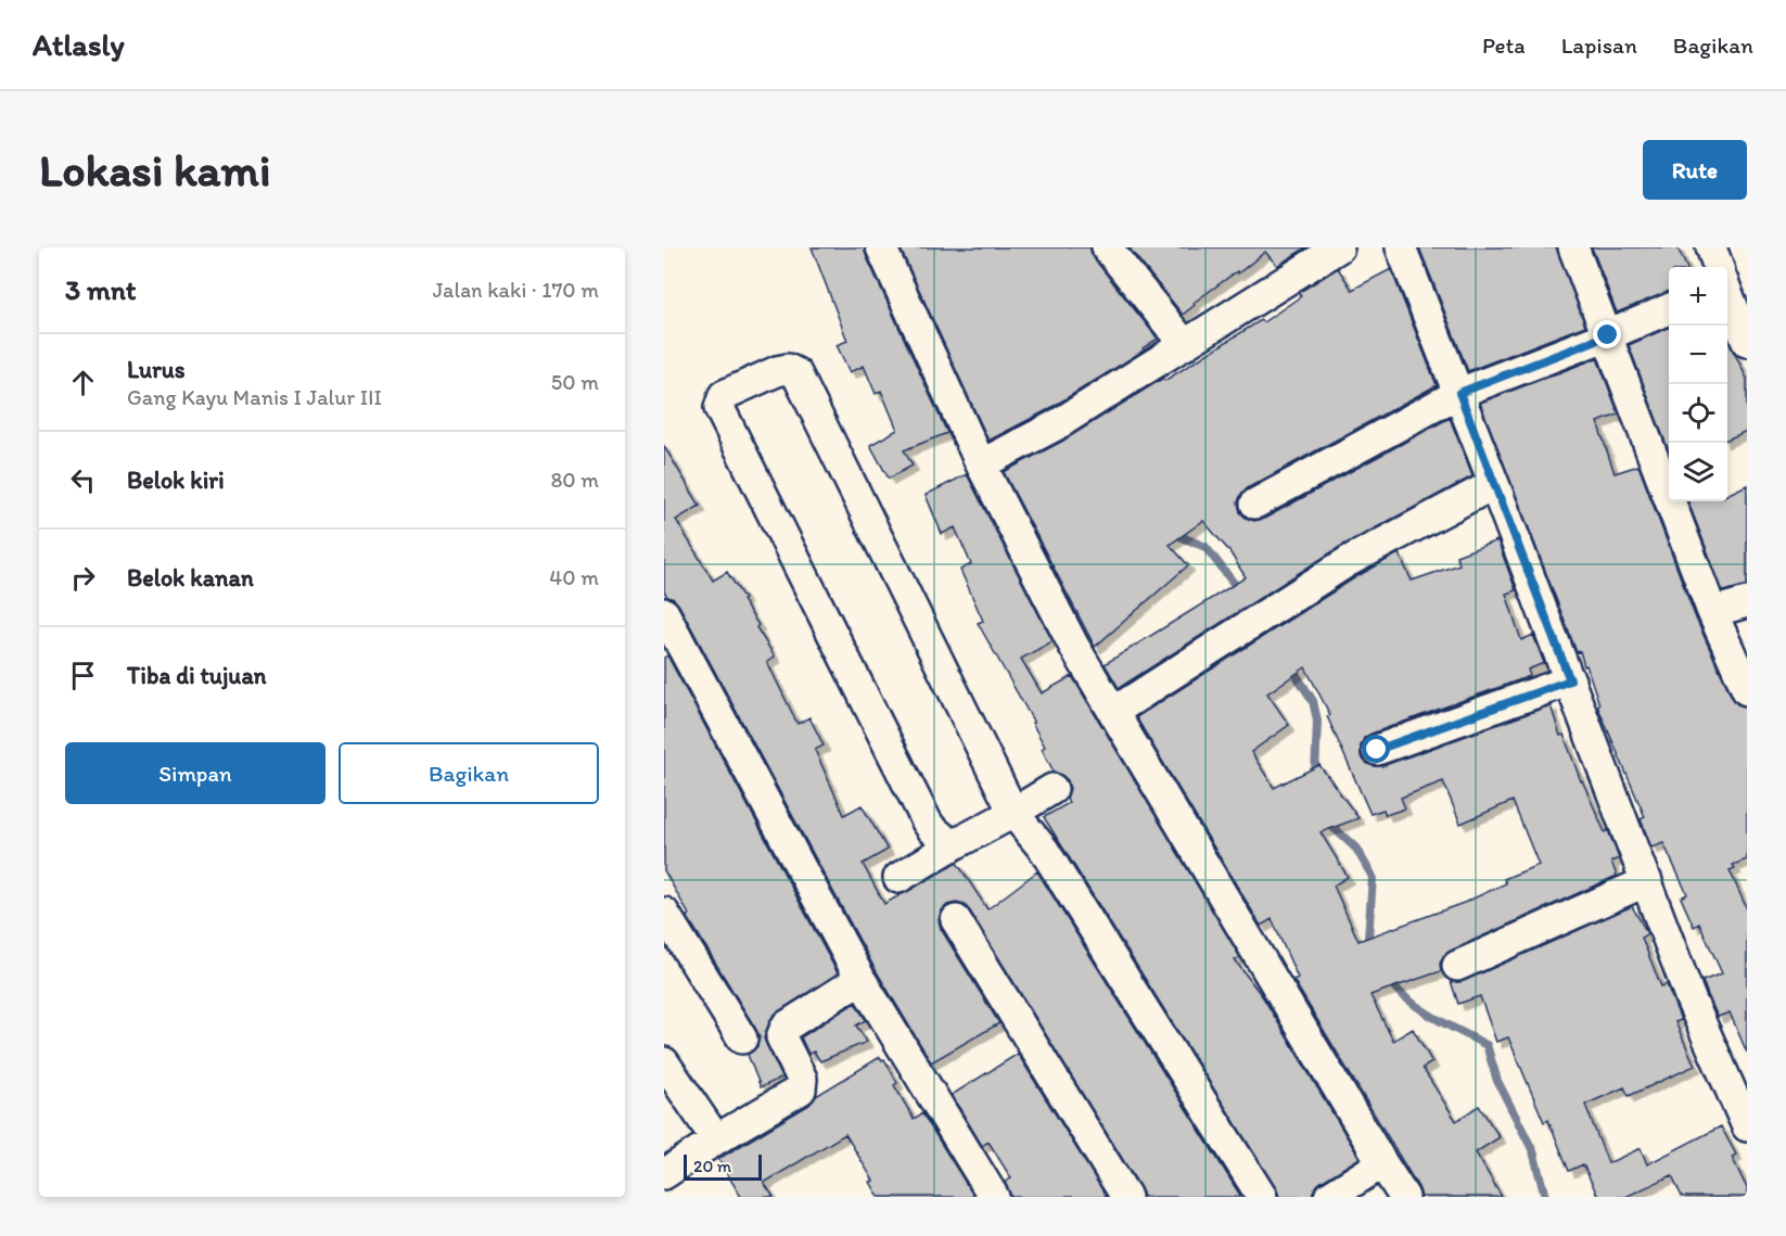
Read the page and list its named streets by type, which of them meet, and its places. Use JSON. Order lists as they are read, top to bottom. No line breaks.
{"scale_bar":"20 m","page":{"header":"Atlasly","nav":["Peta","Lapisan","Bagikan"],"buttons":["Rute",["Simpan","Bagikan"]],"title":"Lokasi kami","heading":["3 mnt","Jalan kaki · 170 m"],"map_buttons":["+","−"],"list":[["Lurus","Gang Kayu Manis I Jalur III","50 m"],["Belok kiri","80 m"],["Belok kanan","40 m"],"Tiba di tujuan"],"scale":"20 m"}}
